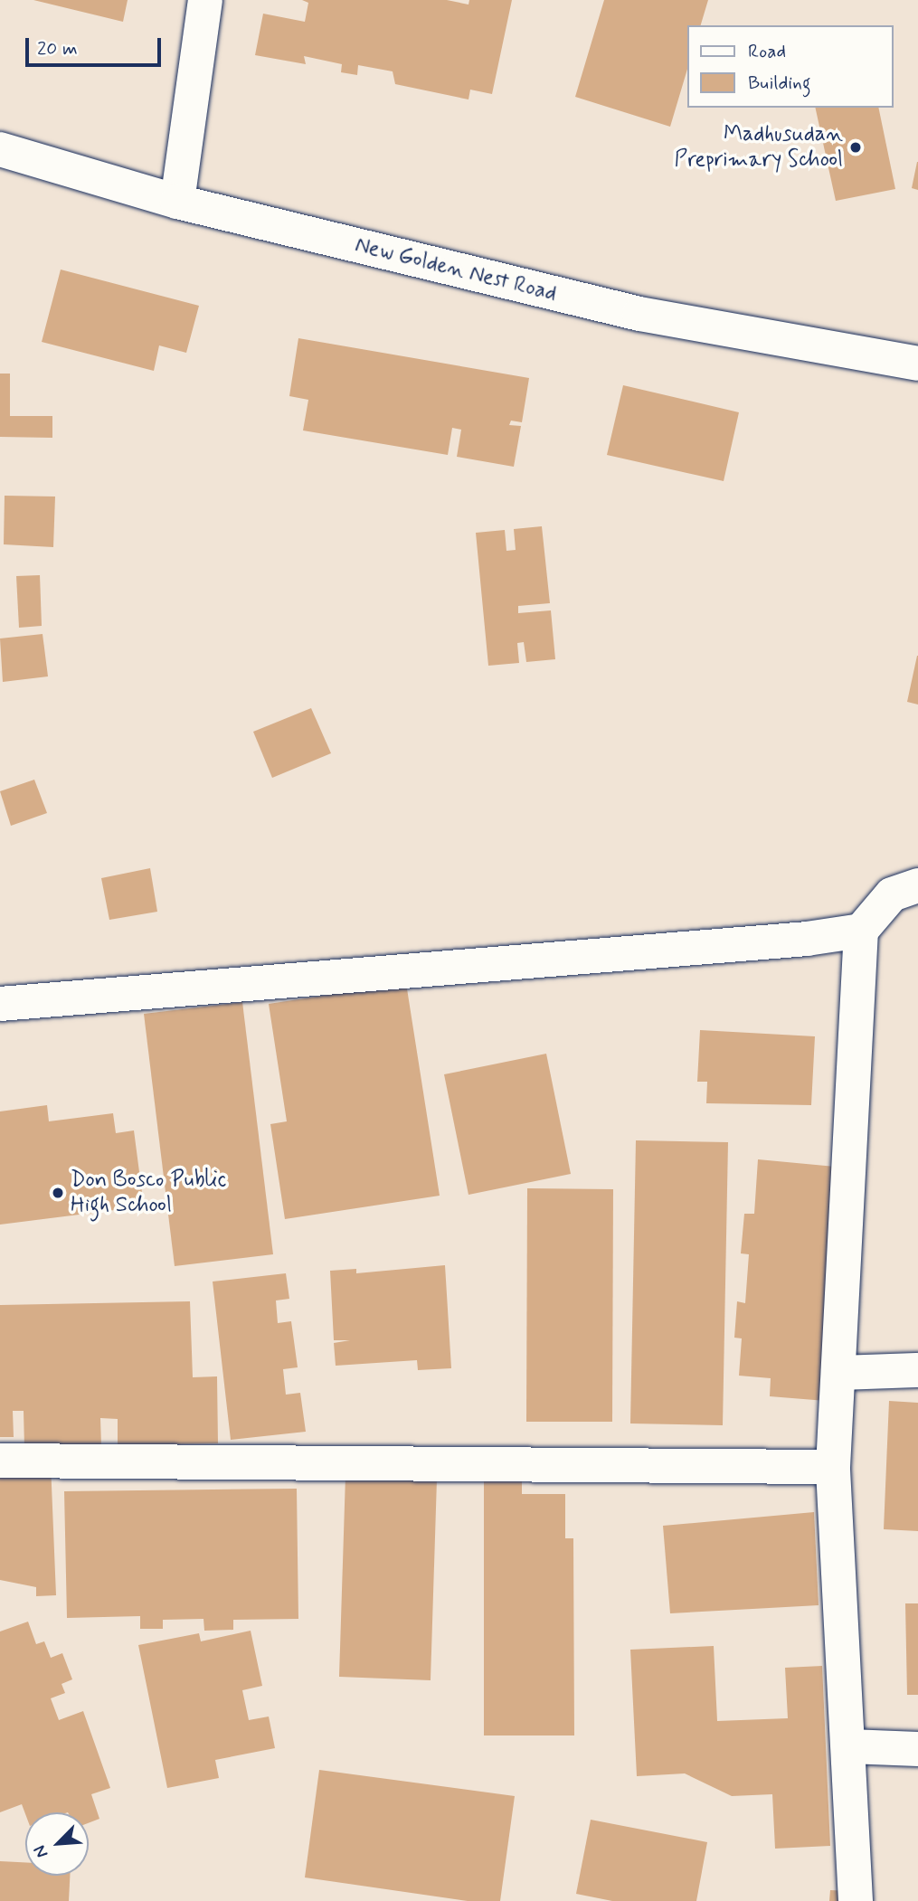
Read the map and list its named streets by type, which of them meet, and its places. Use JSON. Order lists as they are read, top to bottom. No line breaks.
{"streets":{"street":["New Golden Nest Road"]},"places":["Madhusudan Preprimary School","Don Bosco Public High School"],"legend":["Road","Building"],"scale_bar":"20 m","north":"bottom left"}
